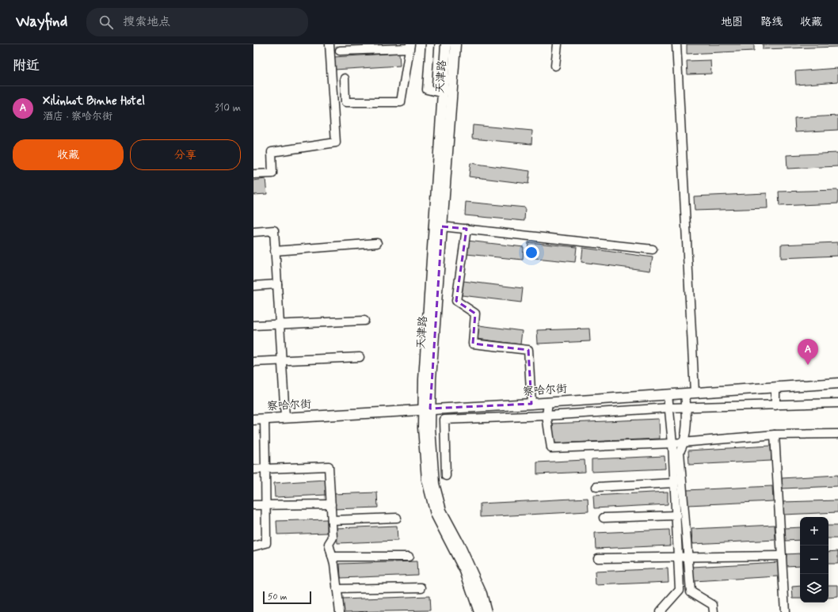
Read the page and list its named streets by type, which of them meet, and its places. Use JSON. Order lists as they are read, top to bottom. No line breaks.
{"streets":{"street":["天津路","察哈尔街"]},"crossings":[["天津路","察哈尔街"]],"scale_bar":"50 m","page":{"header":"Wayfind","search":"搜索地点","nav":["地图","路线","收藏"],"heading":"附近","list":[{"mark":"A","name":"Xilinhot Binhe Hotel","note":"酒店 · 察哈尔街","value":"310 m"}],"buttons":["收藏","分享"],"pins":"A","map_buttons":["+","−"],"scale":"50 m"}}
